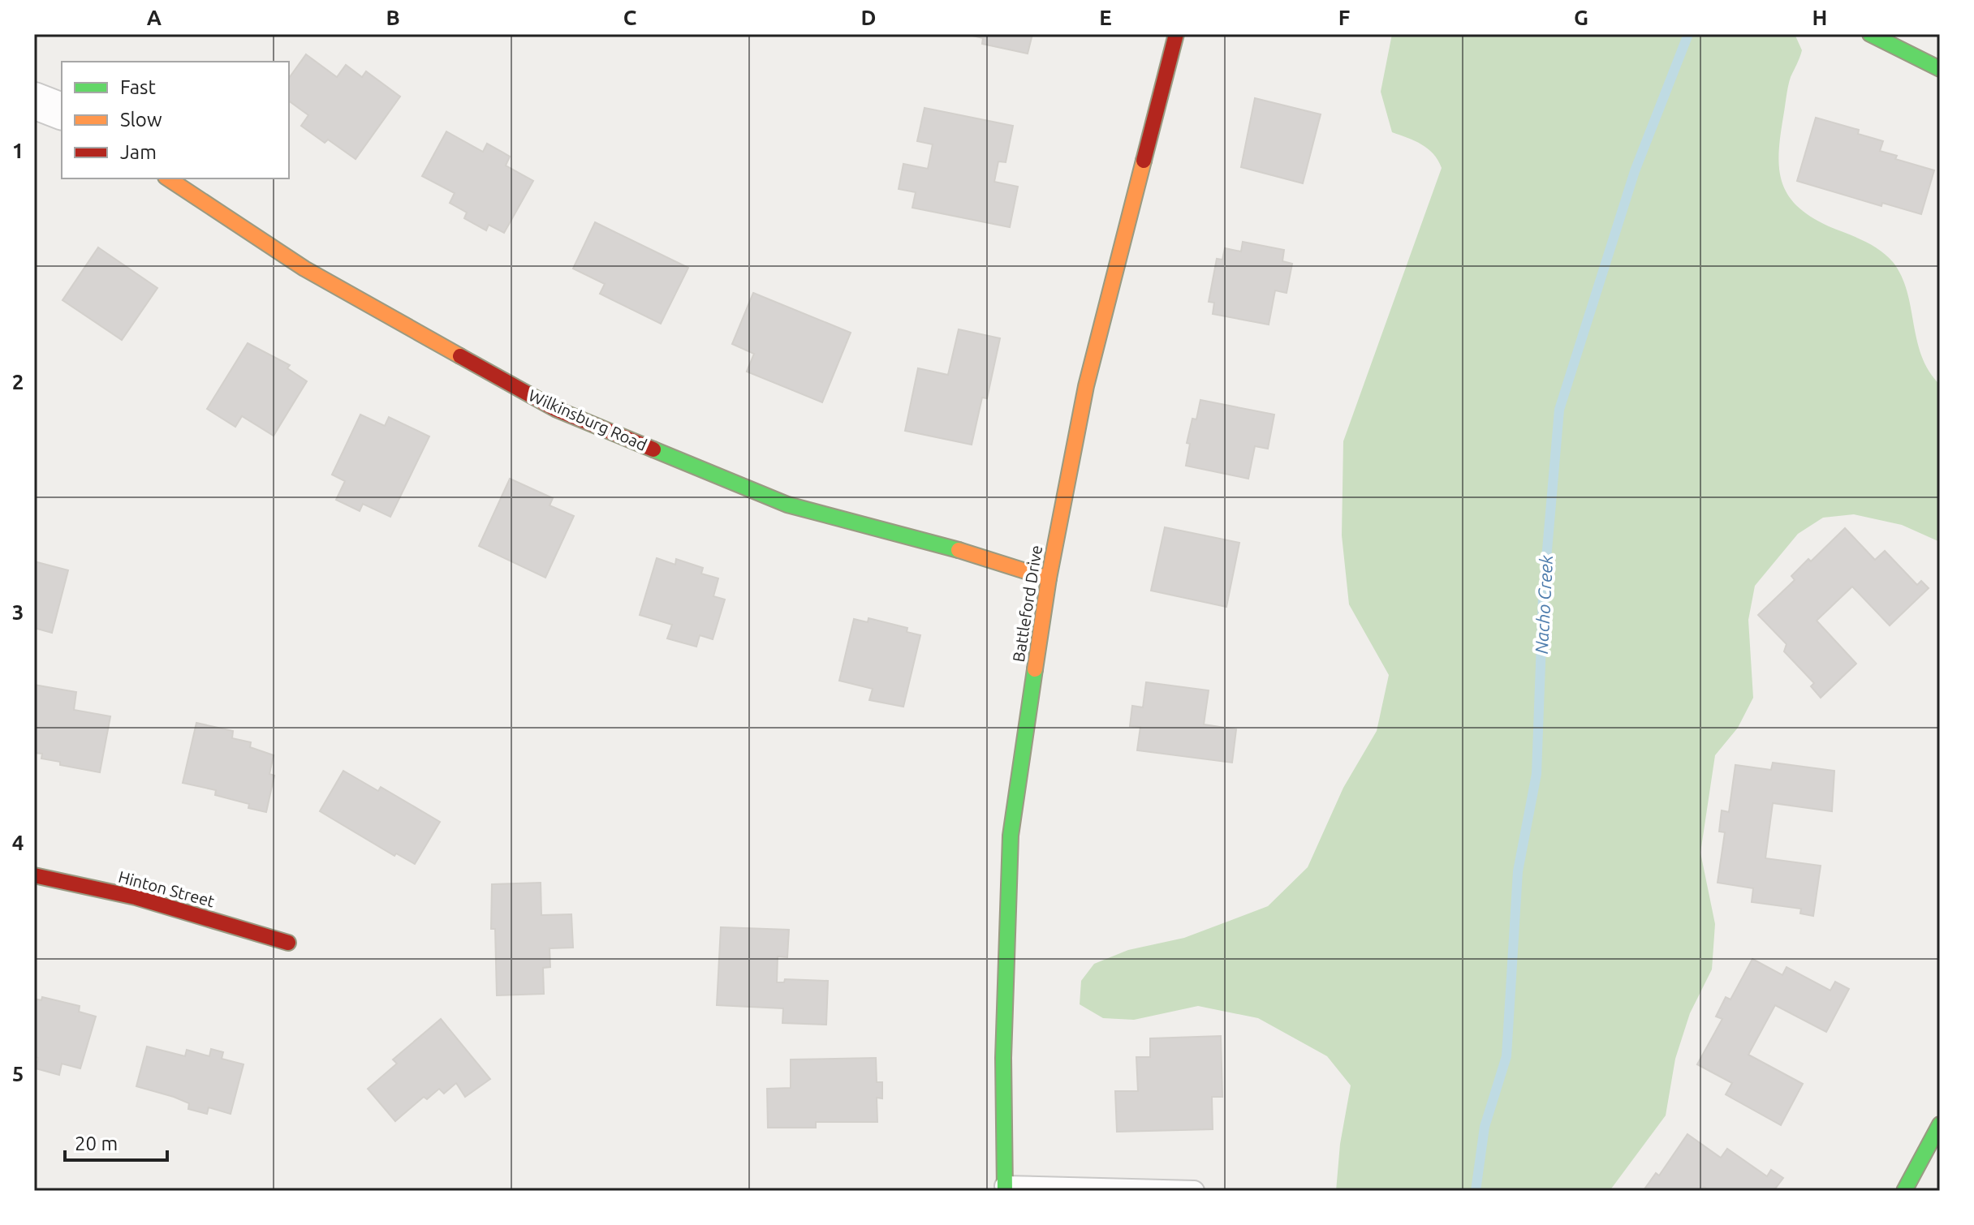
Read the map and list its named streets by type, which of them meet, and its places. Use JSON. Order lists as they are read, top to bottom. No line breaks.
{"streets":{"street":["Wilkinsburg Road","Battleford Drive","Hinton Street"]},"crossings":[["Wilkinsburg Road","Battleford Drive"]],"water":["Nacho Creek"],"legend":["Fast","Slow","Jam"],"scale_bar":"20 m","grid":{"columns":["A","B","C","D","E","F","G","H"],"rows":["1","2","3","4","5"]}}
